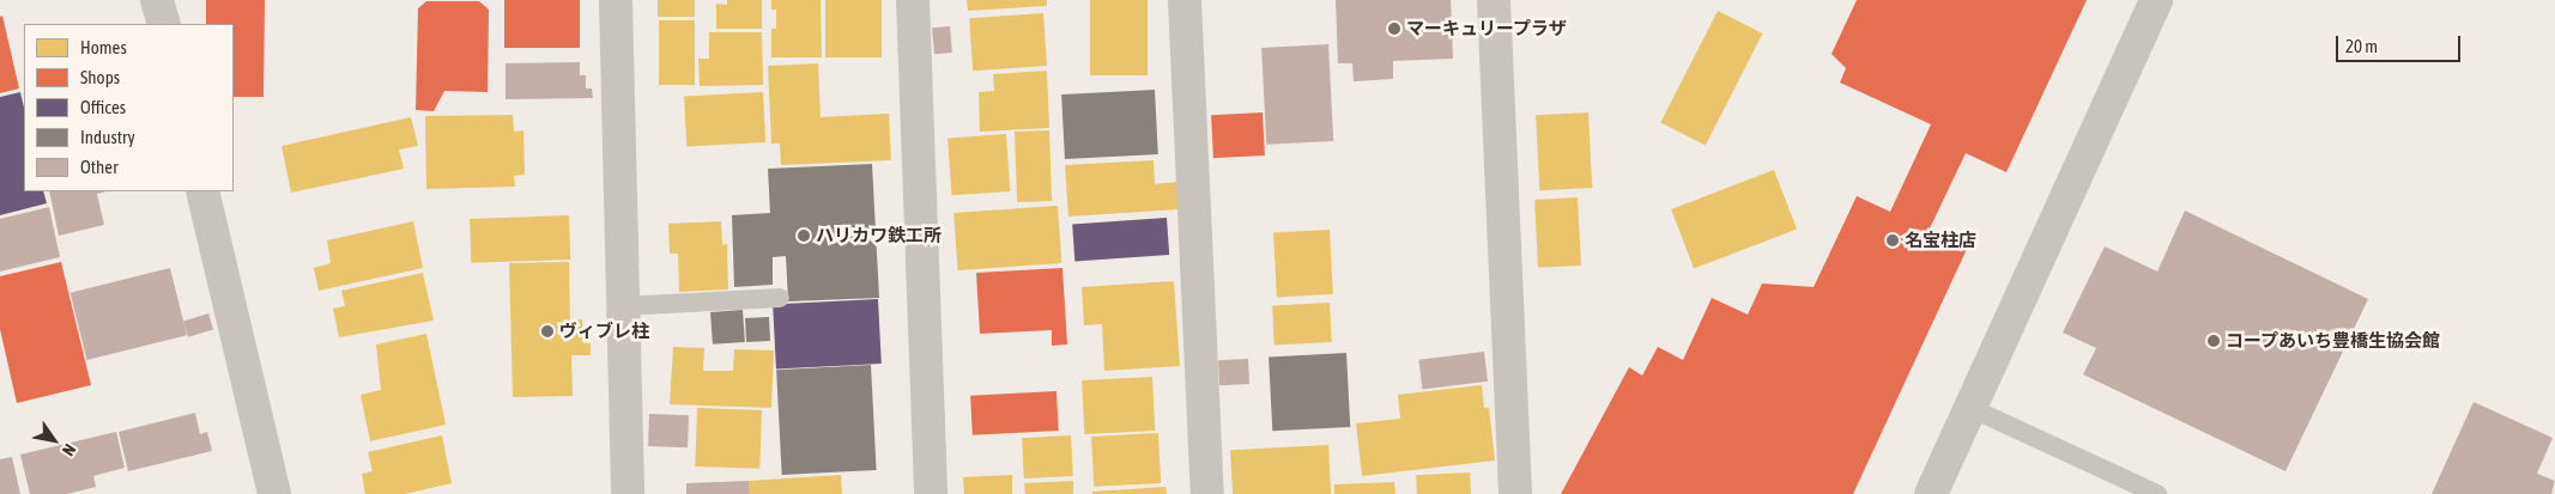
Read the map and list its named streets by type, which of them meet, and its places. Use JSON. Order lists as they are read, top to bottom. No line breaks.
{"places":["マーキュリープラザ","ハリカワ鉄工所","名宝柱店","ヴィブレ柱","コープあいち豊橋生協会館"],"legend":["Homes","Shops","Offices","Industry","Other"],"scale_bar":"20 m","north":"bottom right"}
